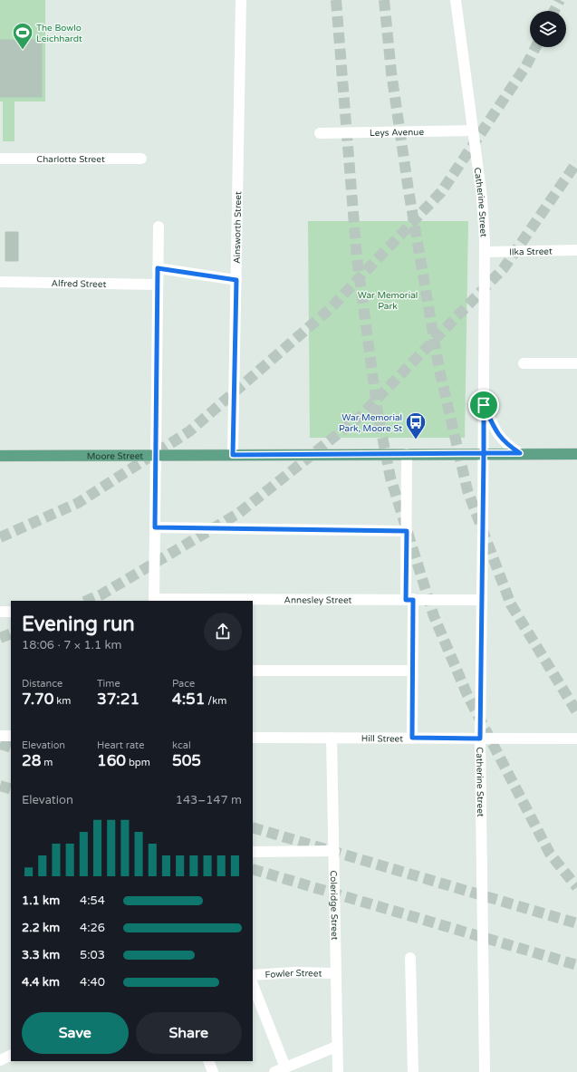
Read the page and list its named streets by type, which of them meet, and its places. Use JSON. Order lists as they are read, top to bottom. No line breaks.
{"streets":{"main road":["Moore Street"],"street":["Leys Avenue","Charlotte Street","Catherine Street","Ainsworth Street","Ilka Street","Alfred Street","Annesley Street","Hill Street","Coleridge Street","Fowler Street"]},"crossings":[["Leys Avenue","Catherine Street"],["Catherine Street","Ilka Street"],["Catherine Street","Moore Street"],["Catherine Street","Annesley Street"],["Catherine Street","Hill Street"],["Ainsworth Street","Moore Street"],["Hill Street","Coleridge Street"],["Coleridge Street","Fowler Street"]],"parks":["War Memorial Park"],"places":{"sports":["The Bowlo Leichhardt"],"bus stop":["War Memorial Park, Moore St"]},"page":{"heading":["Evening run","18:06 · 7 × 1.1 km"],"stats":[["Distance","7.70 km"],["Time","37:21"],["Pace","4:51 /km"],["Elevation","28 m"],["Heart rate","160 bpm"],["kcal","505"]],"chart":["Elevation","143–147 m"],"list":[{"name":"1.1 km","note":"4:54"},{"name":"2.2 km","note":"4:26"},{"name":"3.3 km","note":"5:03"},{"name":"4.4 km","note":"4:40"}],"buttons":["Save","Share"]}}
